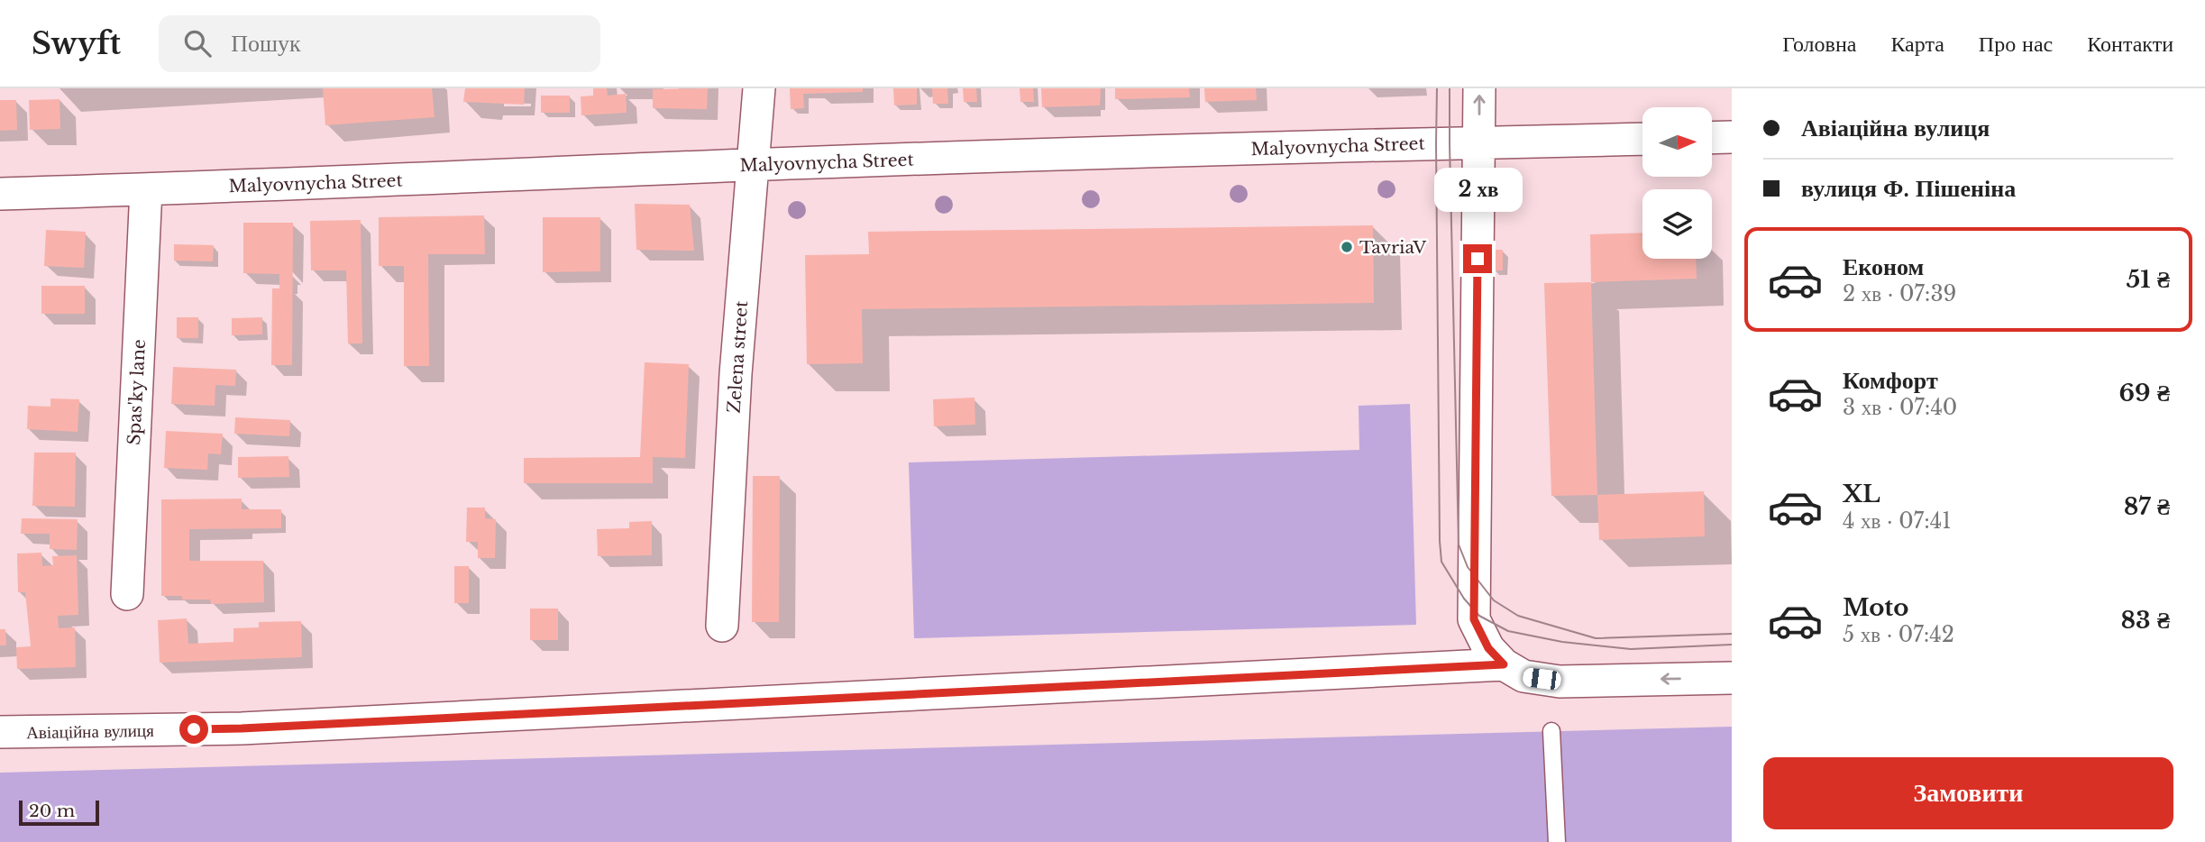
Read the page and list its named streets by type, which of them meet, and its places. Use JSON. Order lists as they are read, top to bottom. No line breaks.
{"streets":{"street":["Malyovnycha Street","Zelena street","Spas'ky lane","Авіаційна вулиця"]},"crossings":[["Malyovnycha Street","Zelena street"],["Malyovnycha Street","Spas'ky lane"]],"places":["TavriaV"],"scale_bar":"20 m","north":"right","page":{"header":"Swyft","search":"Пошук","nav":["Головна","Карта","Про нас","Контакти"],"banner":["Авіаційна вулиця","вулиця Ф. Пішеніна"],"bubble":"2 хв","list":[{"name":"Економ","note":"2 хв · 07:39","value":"51 ₴"},{"name":"Комфорт","note":"3 хв · 07:40","value":"69 ₴"},{"name":"XL","note":"4 хв · 07:41","value":"87 ₴"},{"name":"Moto","note":"5 хв · 07:42","value":"83 ₴"}],"buttons":"Замовити","scale":"20 m"}}
